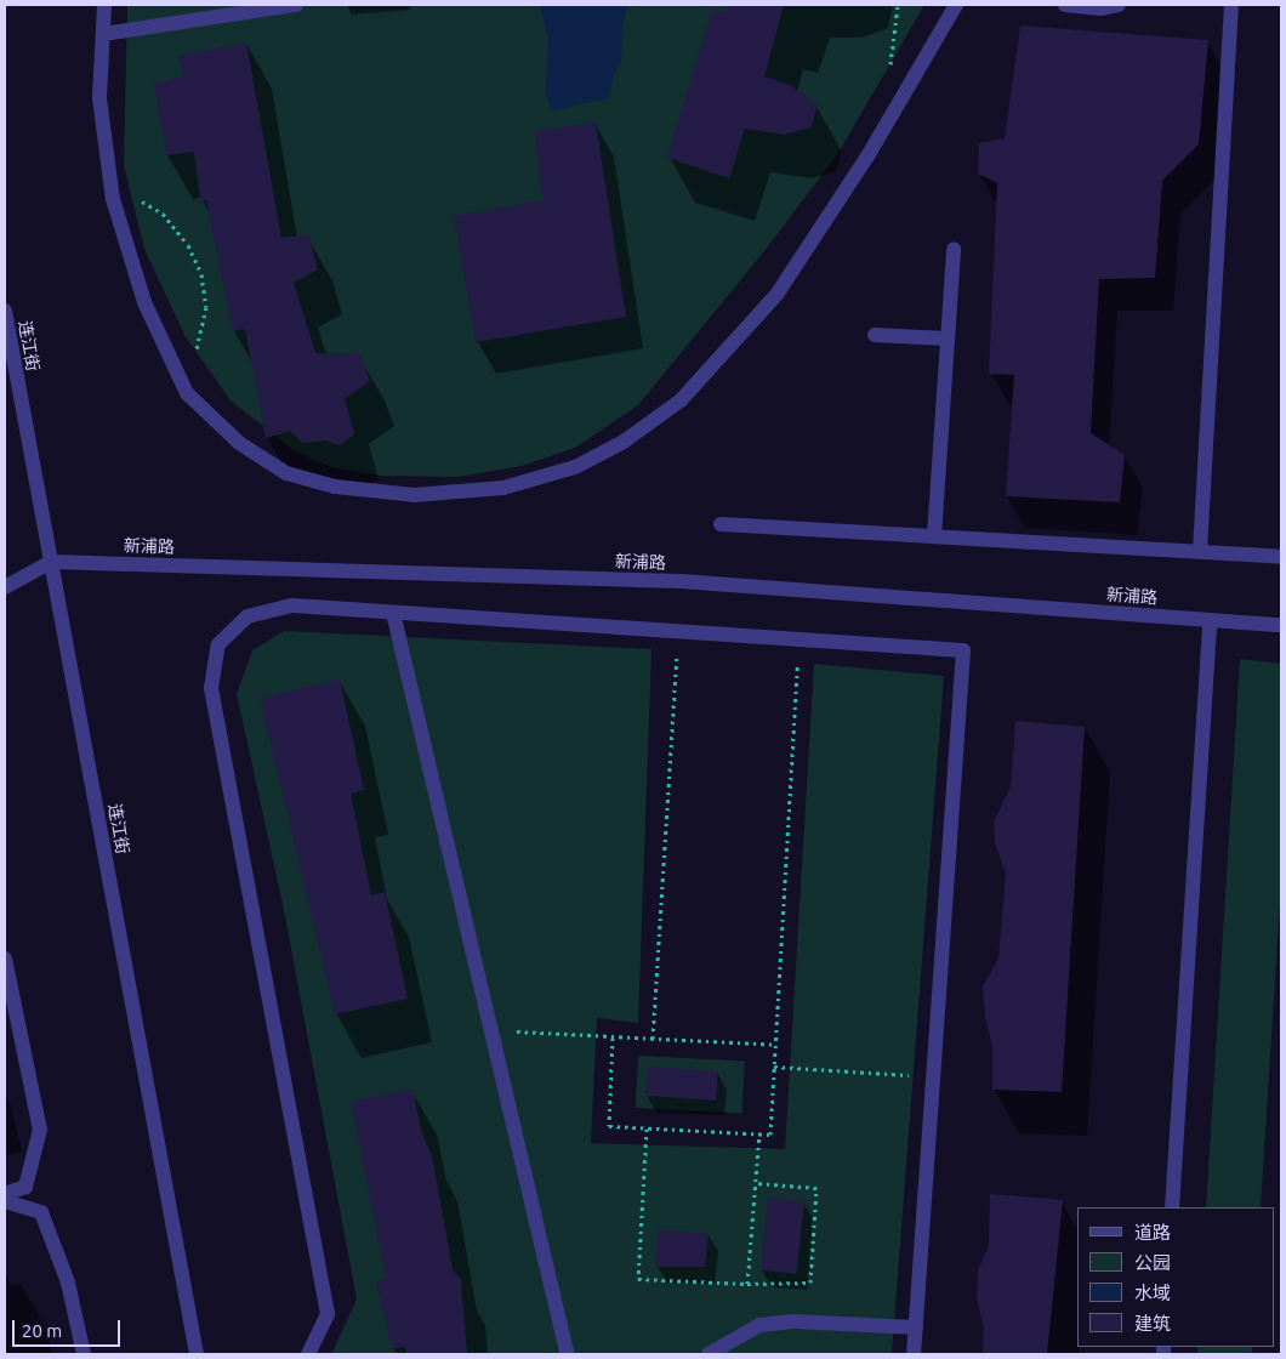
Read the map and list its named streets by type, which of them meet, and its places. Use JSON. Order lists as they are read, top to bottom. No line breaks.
{"streets":{"street":["连江街","新浦路"]},"crossings":[["连江街","新浦路"]],"legend":["道路","公园","水域","建筑"],"scale_bar":"20 m"}
